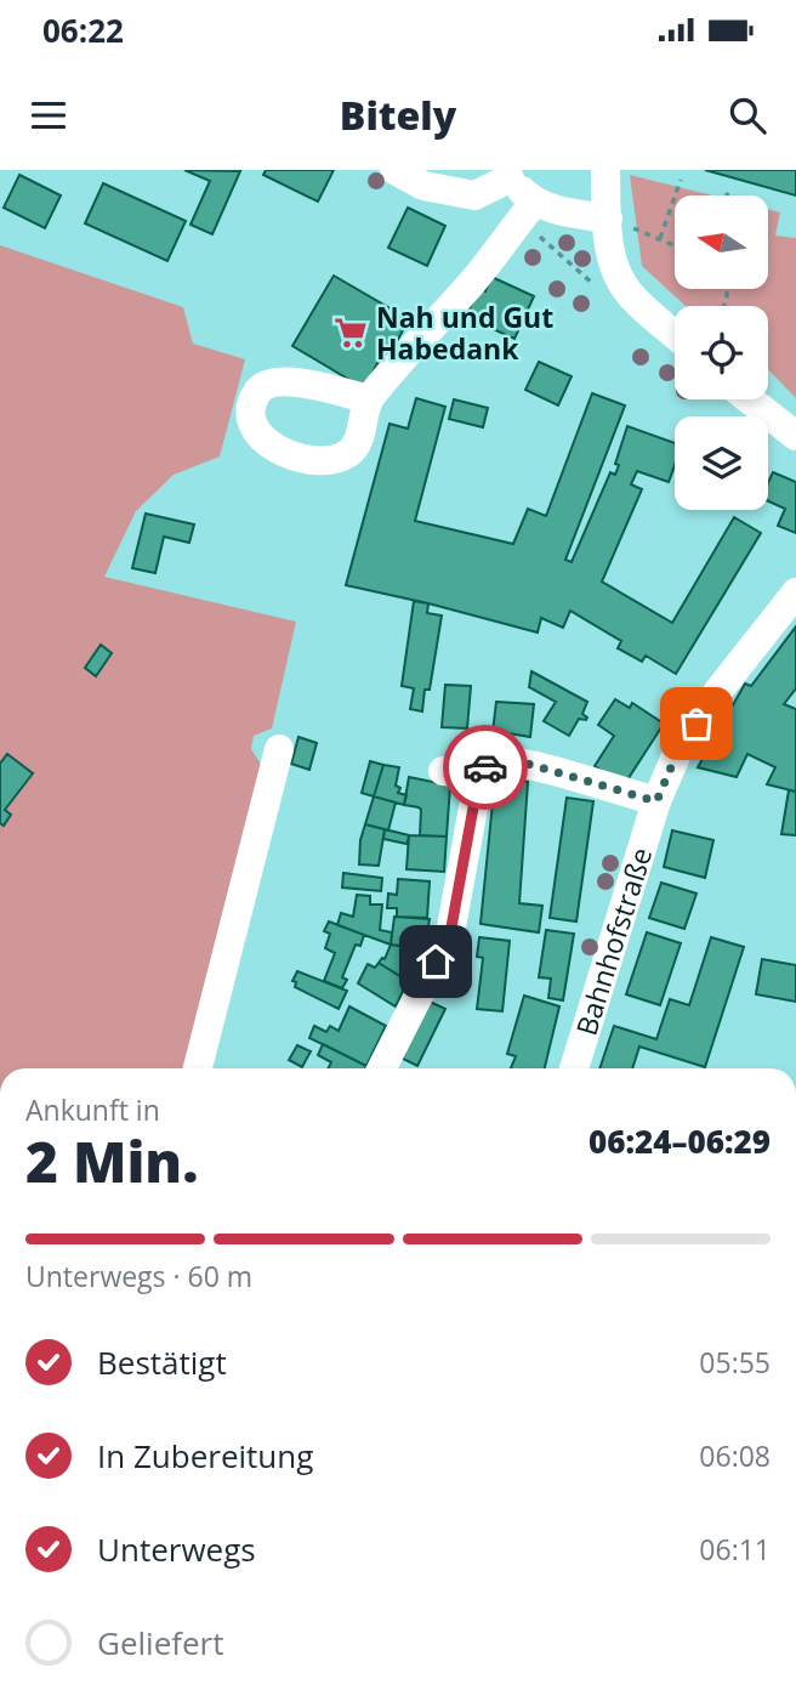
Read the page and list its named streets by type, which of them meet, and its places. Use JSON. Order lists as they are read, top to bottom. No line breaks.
{"streets":{"street":["Bahnhofstraße"]},"places":{"supermarket":["Nah und Gut Habedank"]},"north":"left","page":{"status":"06:22","header":"Bitely","heading":["2 Min.","Ankunft in","06:24–06:29"],"bar":"Unterwegs · 60 m","list":[["Bestätigt","05:55"],["In Zubereitung","06:08"],["Unterwegs","06:11"],"Geliefert"]}}
